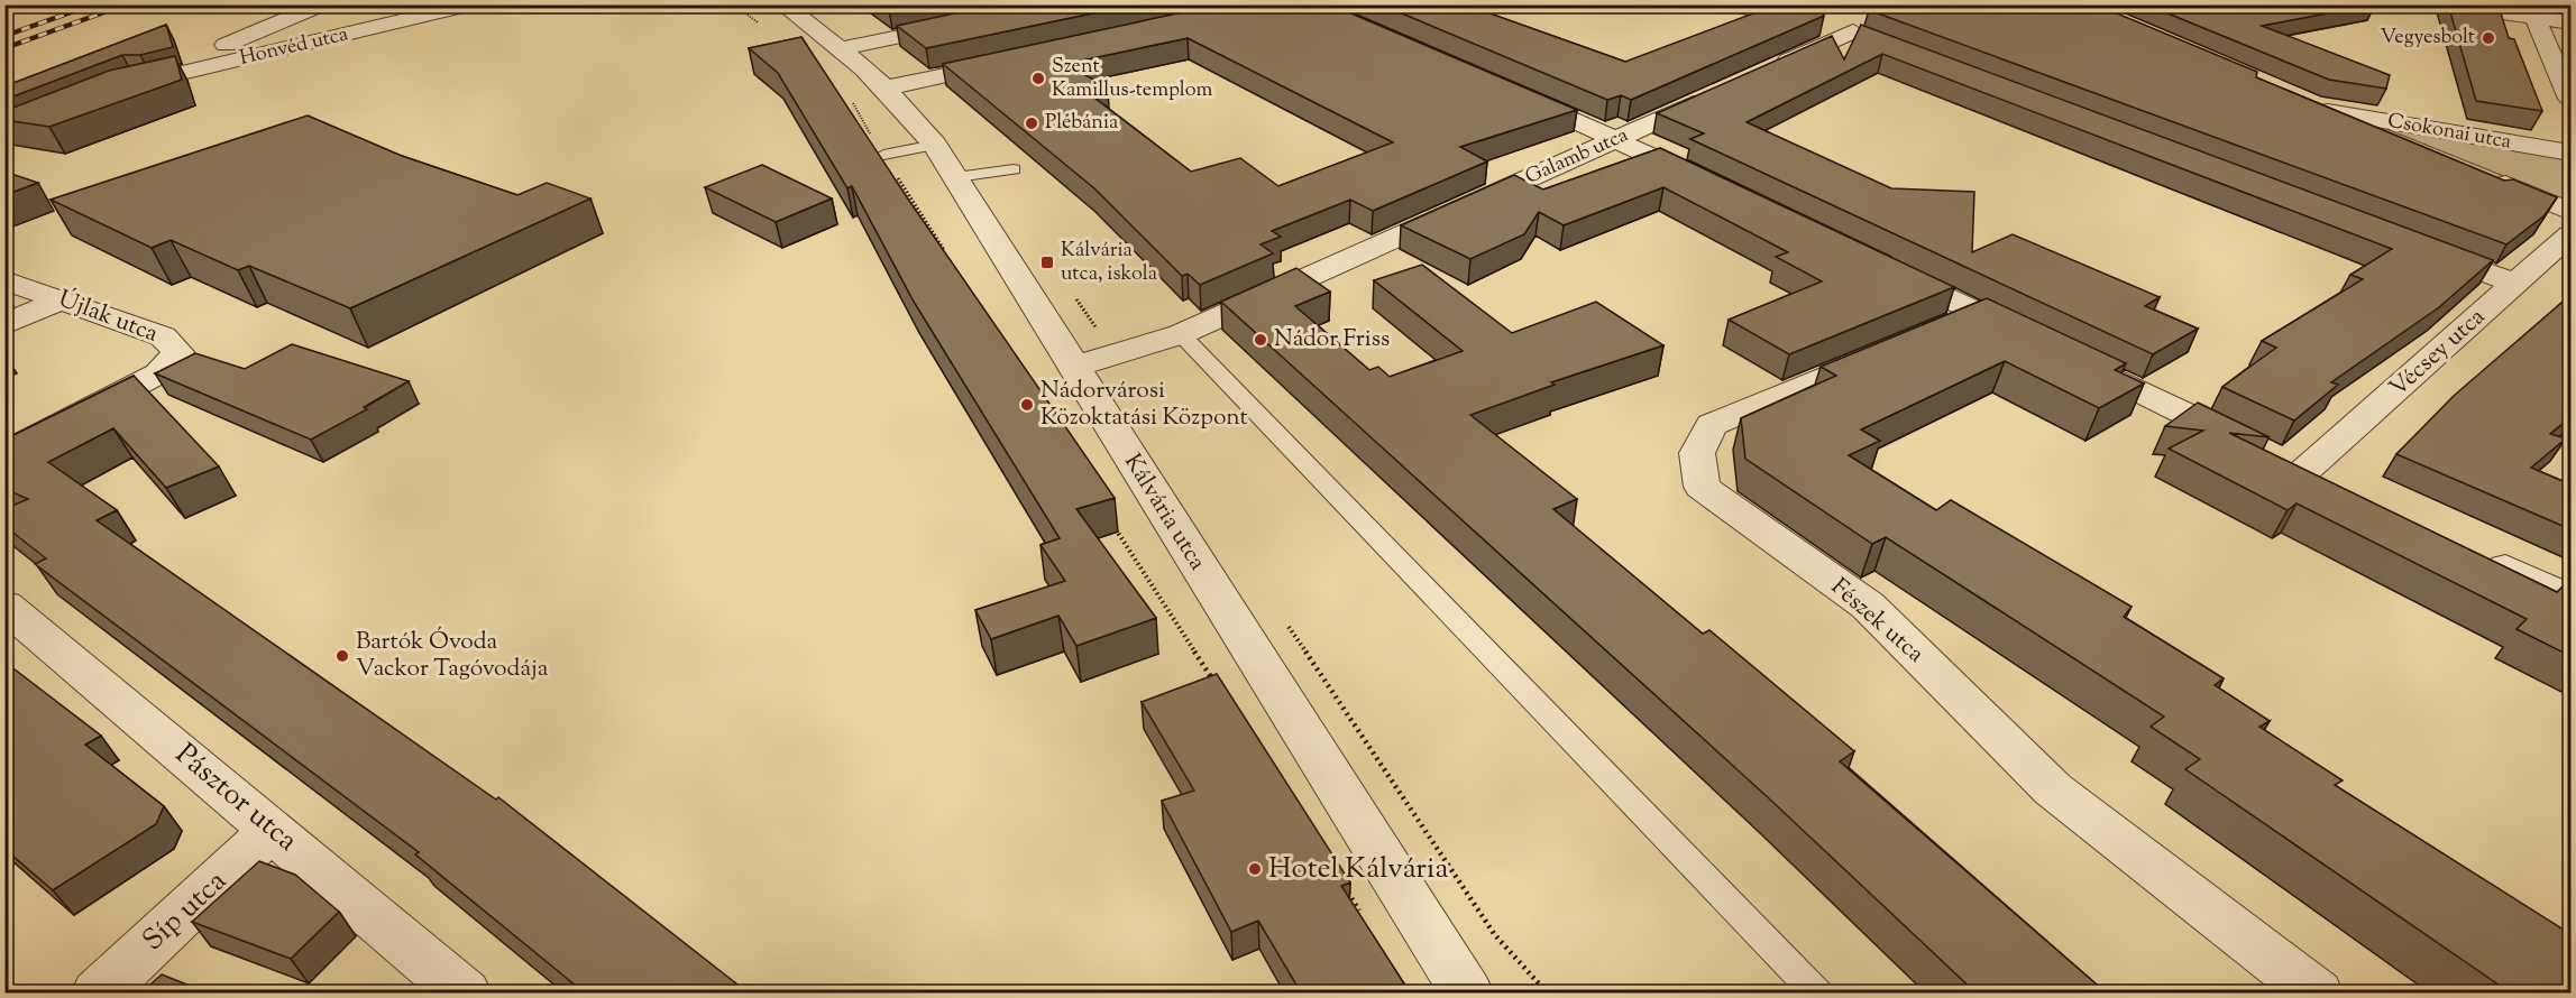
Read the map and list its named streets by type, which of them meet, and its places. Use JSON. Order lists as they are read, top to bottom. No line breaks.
{"streets":{"street":["Honvéd utca","Csokonai utca","Galamb utca","Újlak utca","Vécsey utca","Kálvária utca","Fészek utca","Pásztor utca","Síp utca"]},"crossings":[["Galamb utca","Kálvária utca"],["Vécsey utca","Fészek utca"],["Pásztor utca","Síp utca"]],"places":{"other":["Vegyesbolt","Szent Kamillus-templom","Plébánia","Nádor Friss","Nádorvárosi Közoktatási Központ","Bartók Óvoda Vackor Tagóvodája","Hotel Kálvária"],"transit":["Kálvária utca, iskola"]}}
